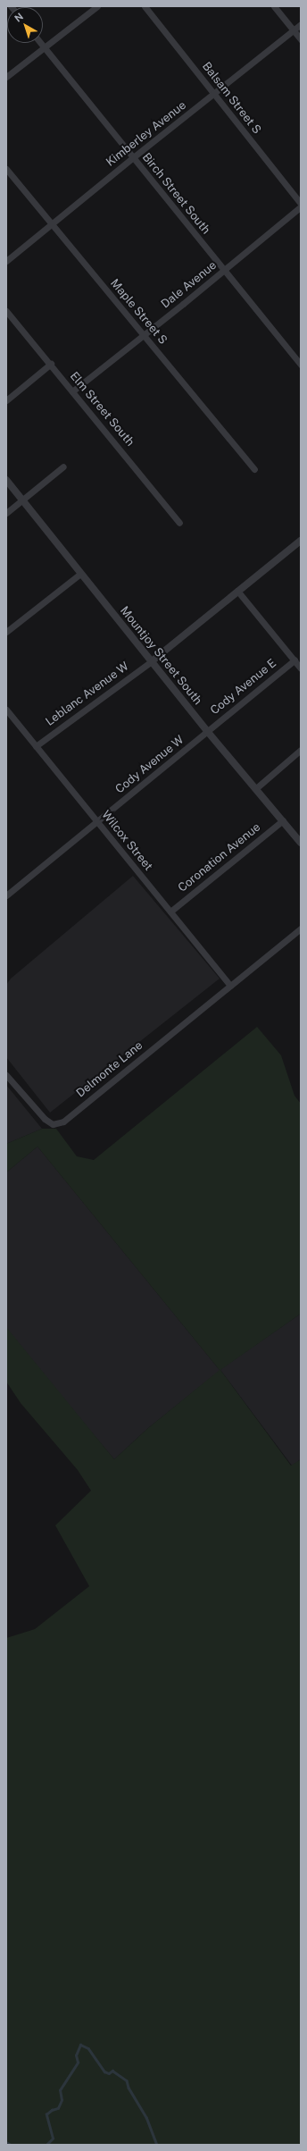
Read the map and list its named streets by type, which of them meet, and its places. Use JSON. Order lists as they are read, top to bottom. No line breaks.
{"streets":{"street":["Balsam Street S","Kimberley Avenue","Birch Street South","Dale Avenue","Maple Street S","Elm Street South","Mountjoy Street South","Cody Avenue E","Leblanc Avenue W","Cody Avenue W","Wilcox Street","Coronation Avenue","Delmonte Lane"]},"crossings":[["Balsam Street S","Kimberley Avenue"],["Balsam Street S","Dale Avenue"],["Kimberley Avenue","Birch Street South"],["Kimberley Avenue","Maple Street S"],["Birch Street South","Dale Avenue"],["Dale Avenue","Maple Street S"],["Dale Avenue","Elm Street South"],["Mountjoy Street South","Cody Avenue E"],["Mountjoy Street South","Leblanc Avenue W"],["Mountjoy Street South","Cody Avenue W"],["Mountjoy Street South","Coronation Avenue"],["Cody Avenue E","Cody Avenue W"],["Leblanc Avenue W","Wilcox Street"],["Cody Avenue W","Wilcox Street"],["Wilcox Street","Coronation Avenue"],["Wilcox Street","Delmonte Lane"]],"north":"top left"}
